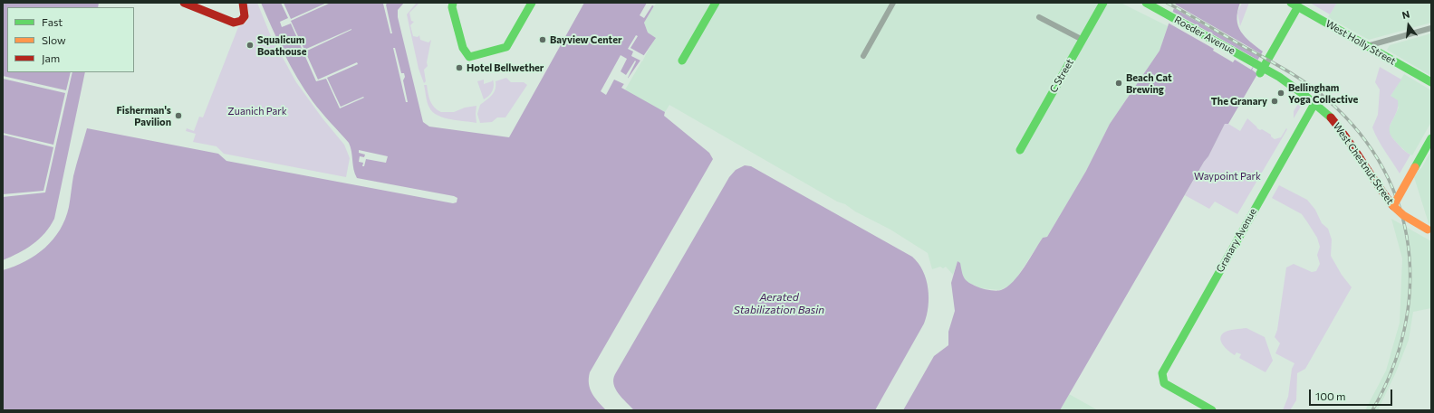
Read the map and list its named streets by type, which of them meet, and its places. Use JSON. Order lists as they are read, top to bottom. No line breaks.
{"streets":{"street":["Roeder Avenue","West Holly Street","C Street","West Chestnut Street","Granary Avenue"]},"crossings":[["Roeder Avenue","West Chestnut Street"],["West Chestnut Street","Granary Avenue"]],"water":["Aerated Stabilization Basin"],"parks":["Zuanich Park","Waypoint Park"],"places":["Bayview Center","Squalicum Boathouse","Hotel Bellwether","Beach Cat Brewing","Bellingham Yoga Collective","The Granary","Fisherman's Pavilion"],"legend":["Fast","Slow","Jam"],"scale_bar":"100 m","north":"top"}
